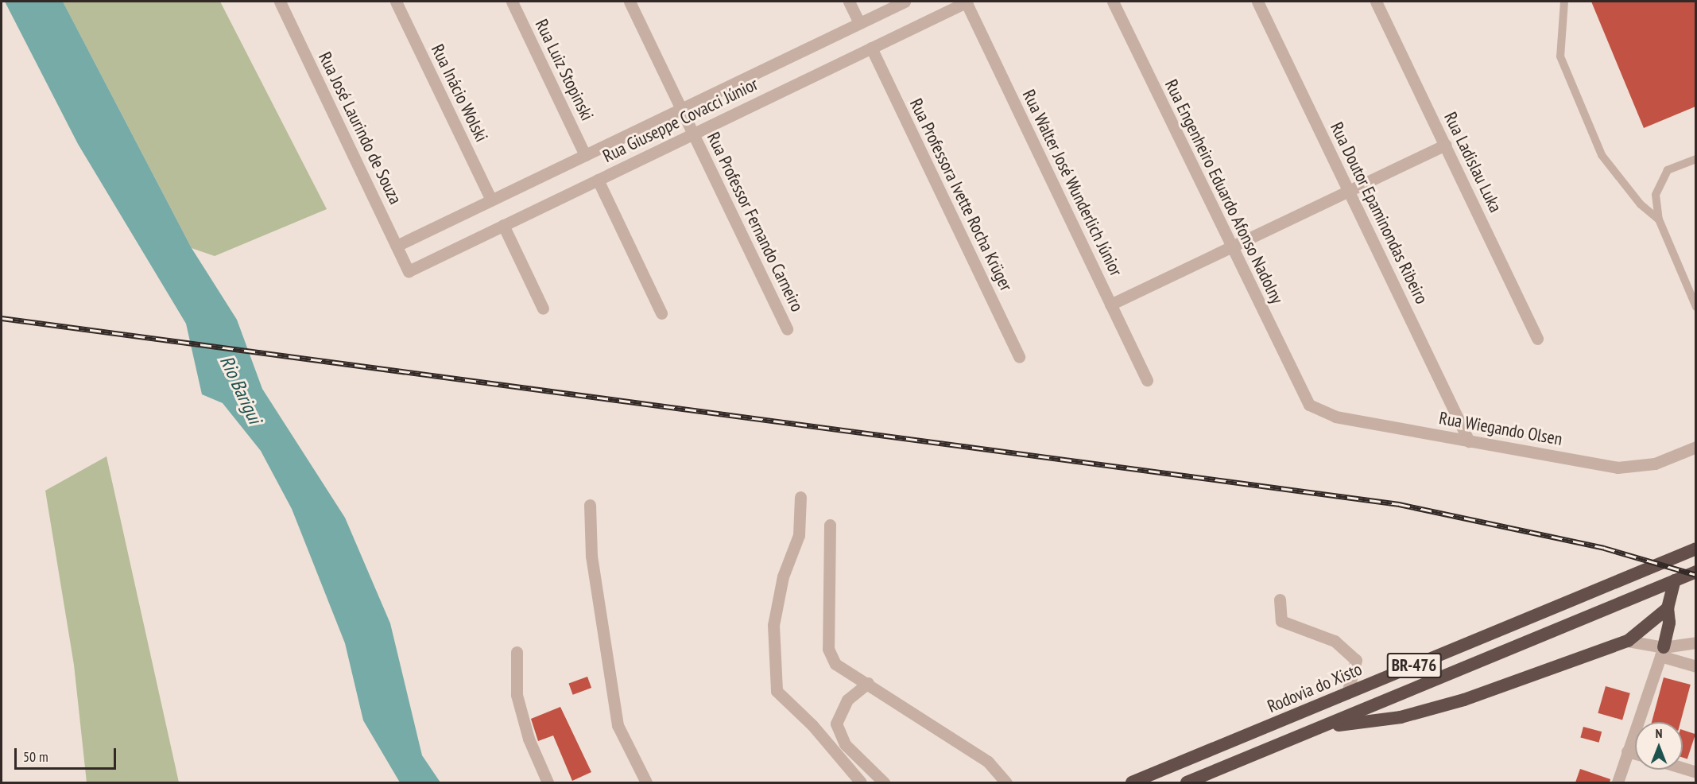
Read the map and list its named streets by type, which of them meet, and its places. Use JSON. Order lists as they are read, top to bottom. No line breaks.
{"streets":{"highway":["BR-476","Rodovia do Xisto"],"street":["Rua Luiz Stopinski","Rua Inácio Wolski","Rua Giuseppe Covacci Júnior","Rua José Laurindo de Souza","Rua Ladislau Luka","Rua Walter José Wunderlich Júnior","Rua Engenheiro Eduardo Afonso Nadolny","Rua Professora Ivette Rocha Krüger","Rua Doutor Epaminondas Ribeiro","Rua Professor Fernando Carneiro","Rua Wiegando Olsen"]},"crossings":[["Rua Luiz Stopinski","Rua Giuseppe Covacci Júnior"],["Rua Inácio Wolski","Rua Giuseppe Covacci Júnior"],["Rua Giuseppe Covacci Júnior","Rua José Laurindo de Souza"],["Rua Giuseppe Covacci Júnior","Rua Walter José Wunderlich Júnior"],["Rua Giuseppe Covacci Júnior","Rua Professora Ivette Rocha Krüger"],["Rua Giuseppe Covacci Júnior","Rua Professor Fernando Carneiro"],["Rua Engenheiro Eduardo Afonso Nadolny","Rua Wiegando Olsen"],["Rua Doutor Epaminondas Ribeiro","Rua Wiegando Olsen"]],"water":["Rio Barigui"],"scale_bar":"50 m","north":"top"}
